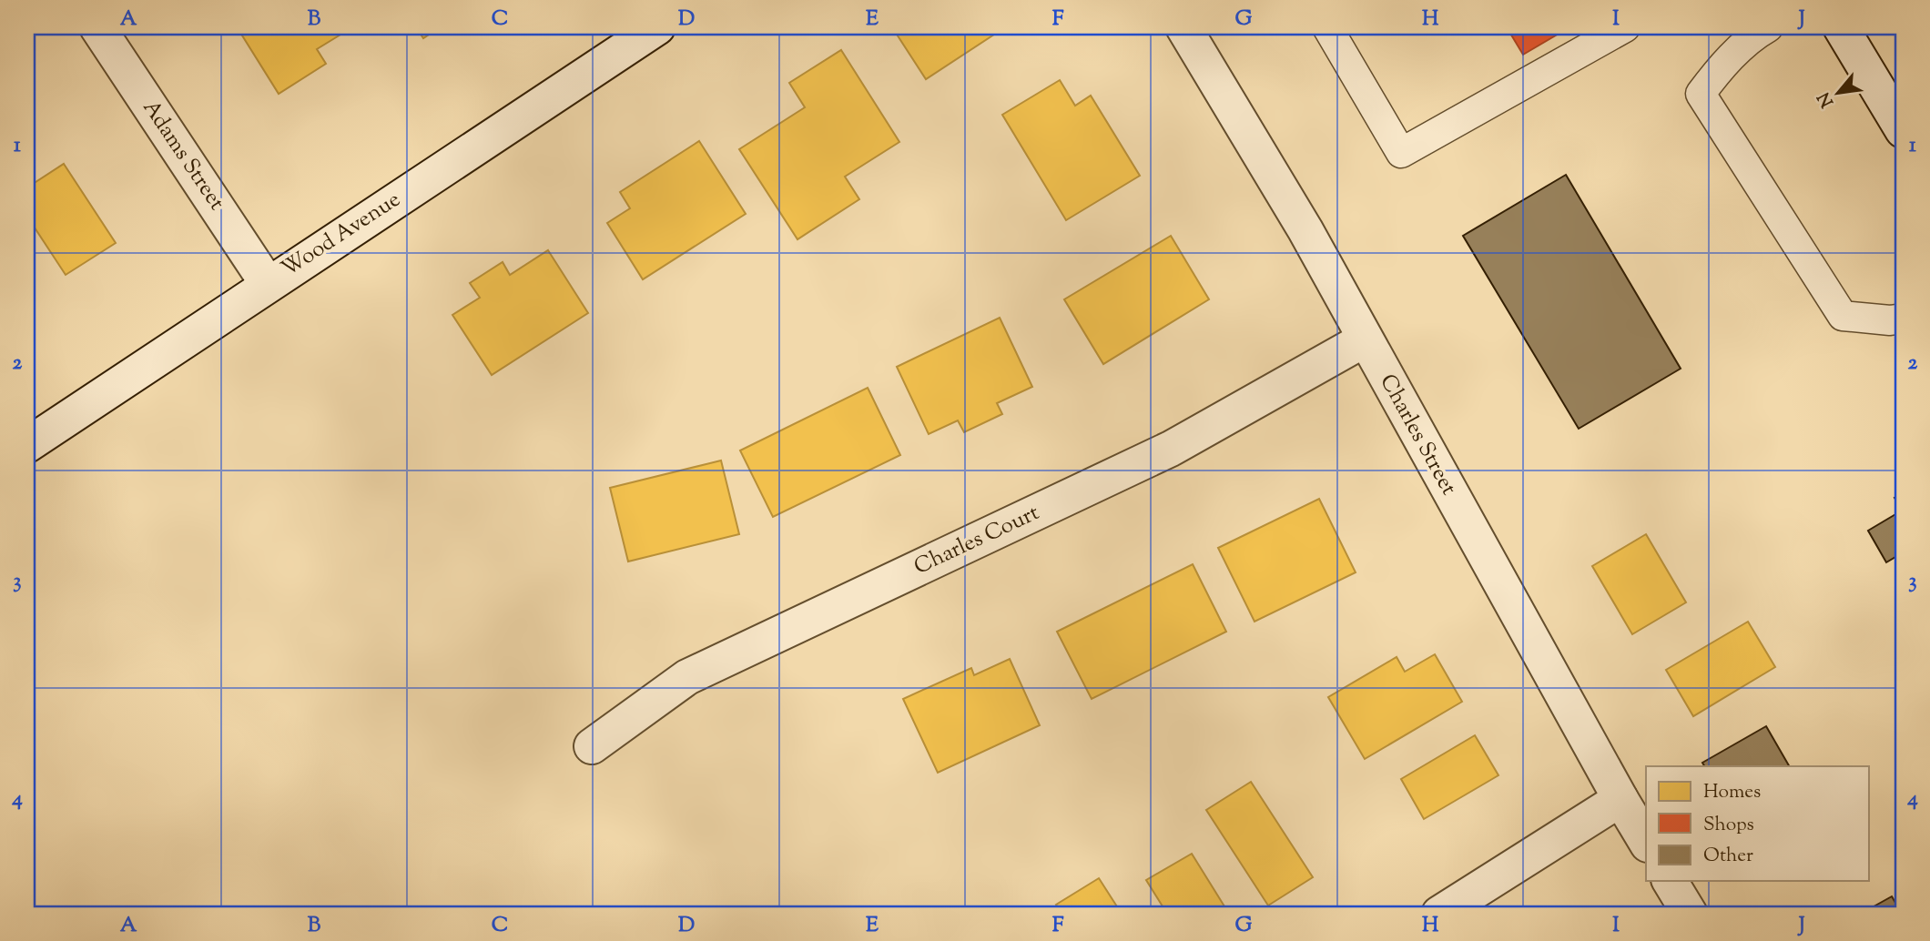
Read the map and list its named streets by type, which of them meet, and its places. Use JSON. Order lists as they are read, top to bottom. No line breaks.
{"streets":{"street":["Adams Street","Wood Avenue","Charles Street","Charles Court"]},"crossings":[["Adams Street","Wood Avenue"],["Charles Street","Charles Court"]],"legend":["Homes","Shops","Other"],"north":"bottom left","grid":{"columns":["A","B","C","D","E","F","G","H","I","J"],"rows":["1","2","3","4"]}}
